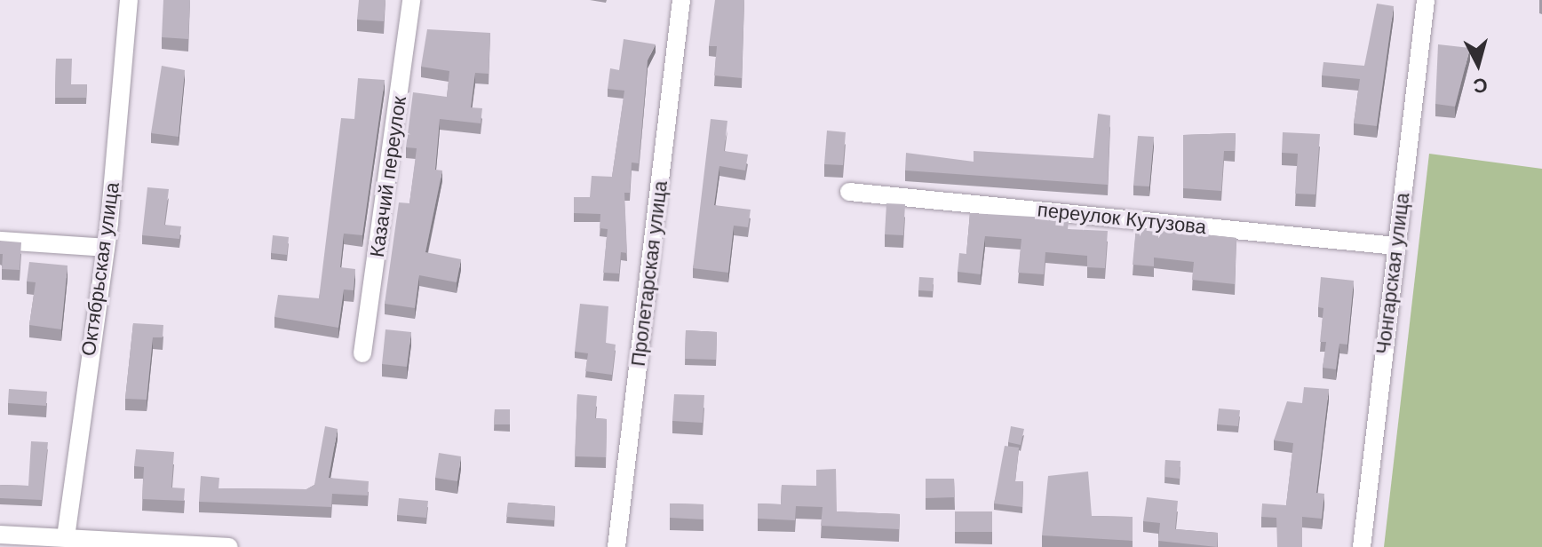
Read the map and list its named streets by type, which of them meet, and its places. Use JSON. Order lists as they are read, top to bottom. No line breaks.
{"streets":{"street":["Казачий переулок","переулок Кутузова","Октябрьская улица","Пролетарская улица","Чонгарская улица"]},"crossings":[["переулок Кутузова","Чонгарская улица"]],"north":"bottom"}
